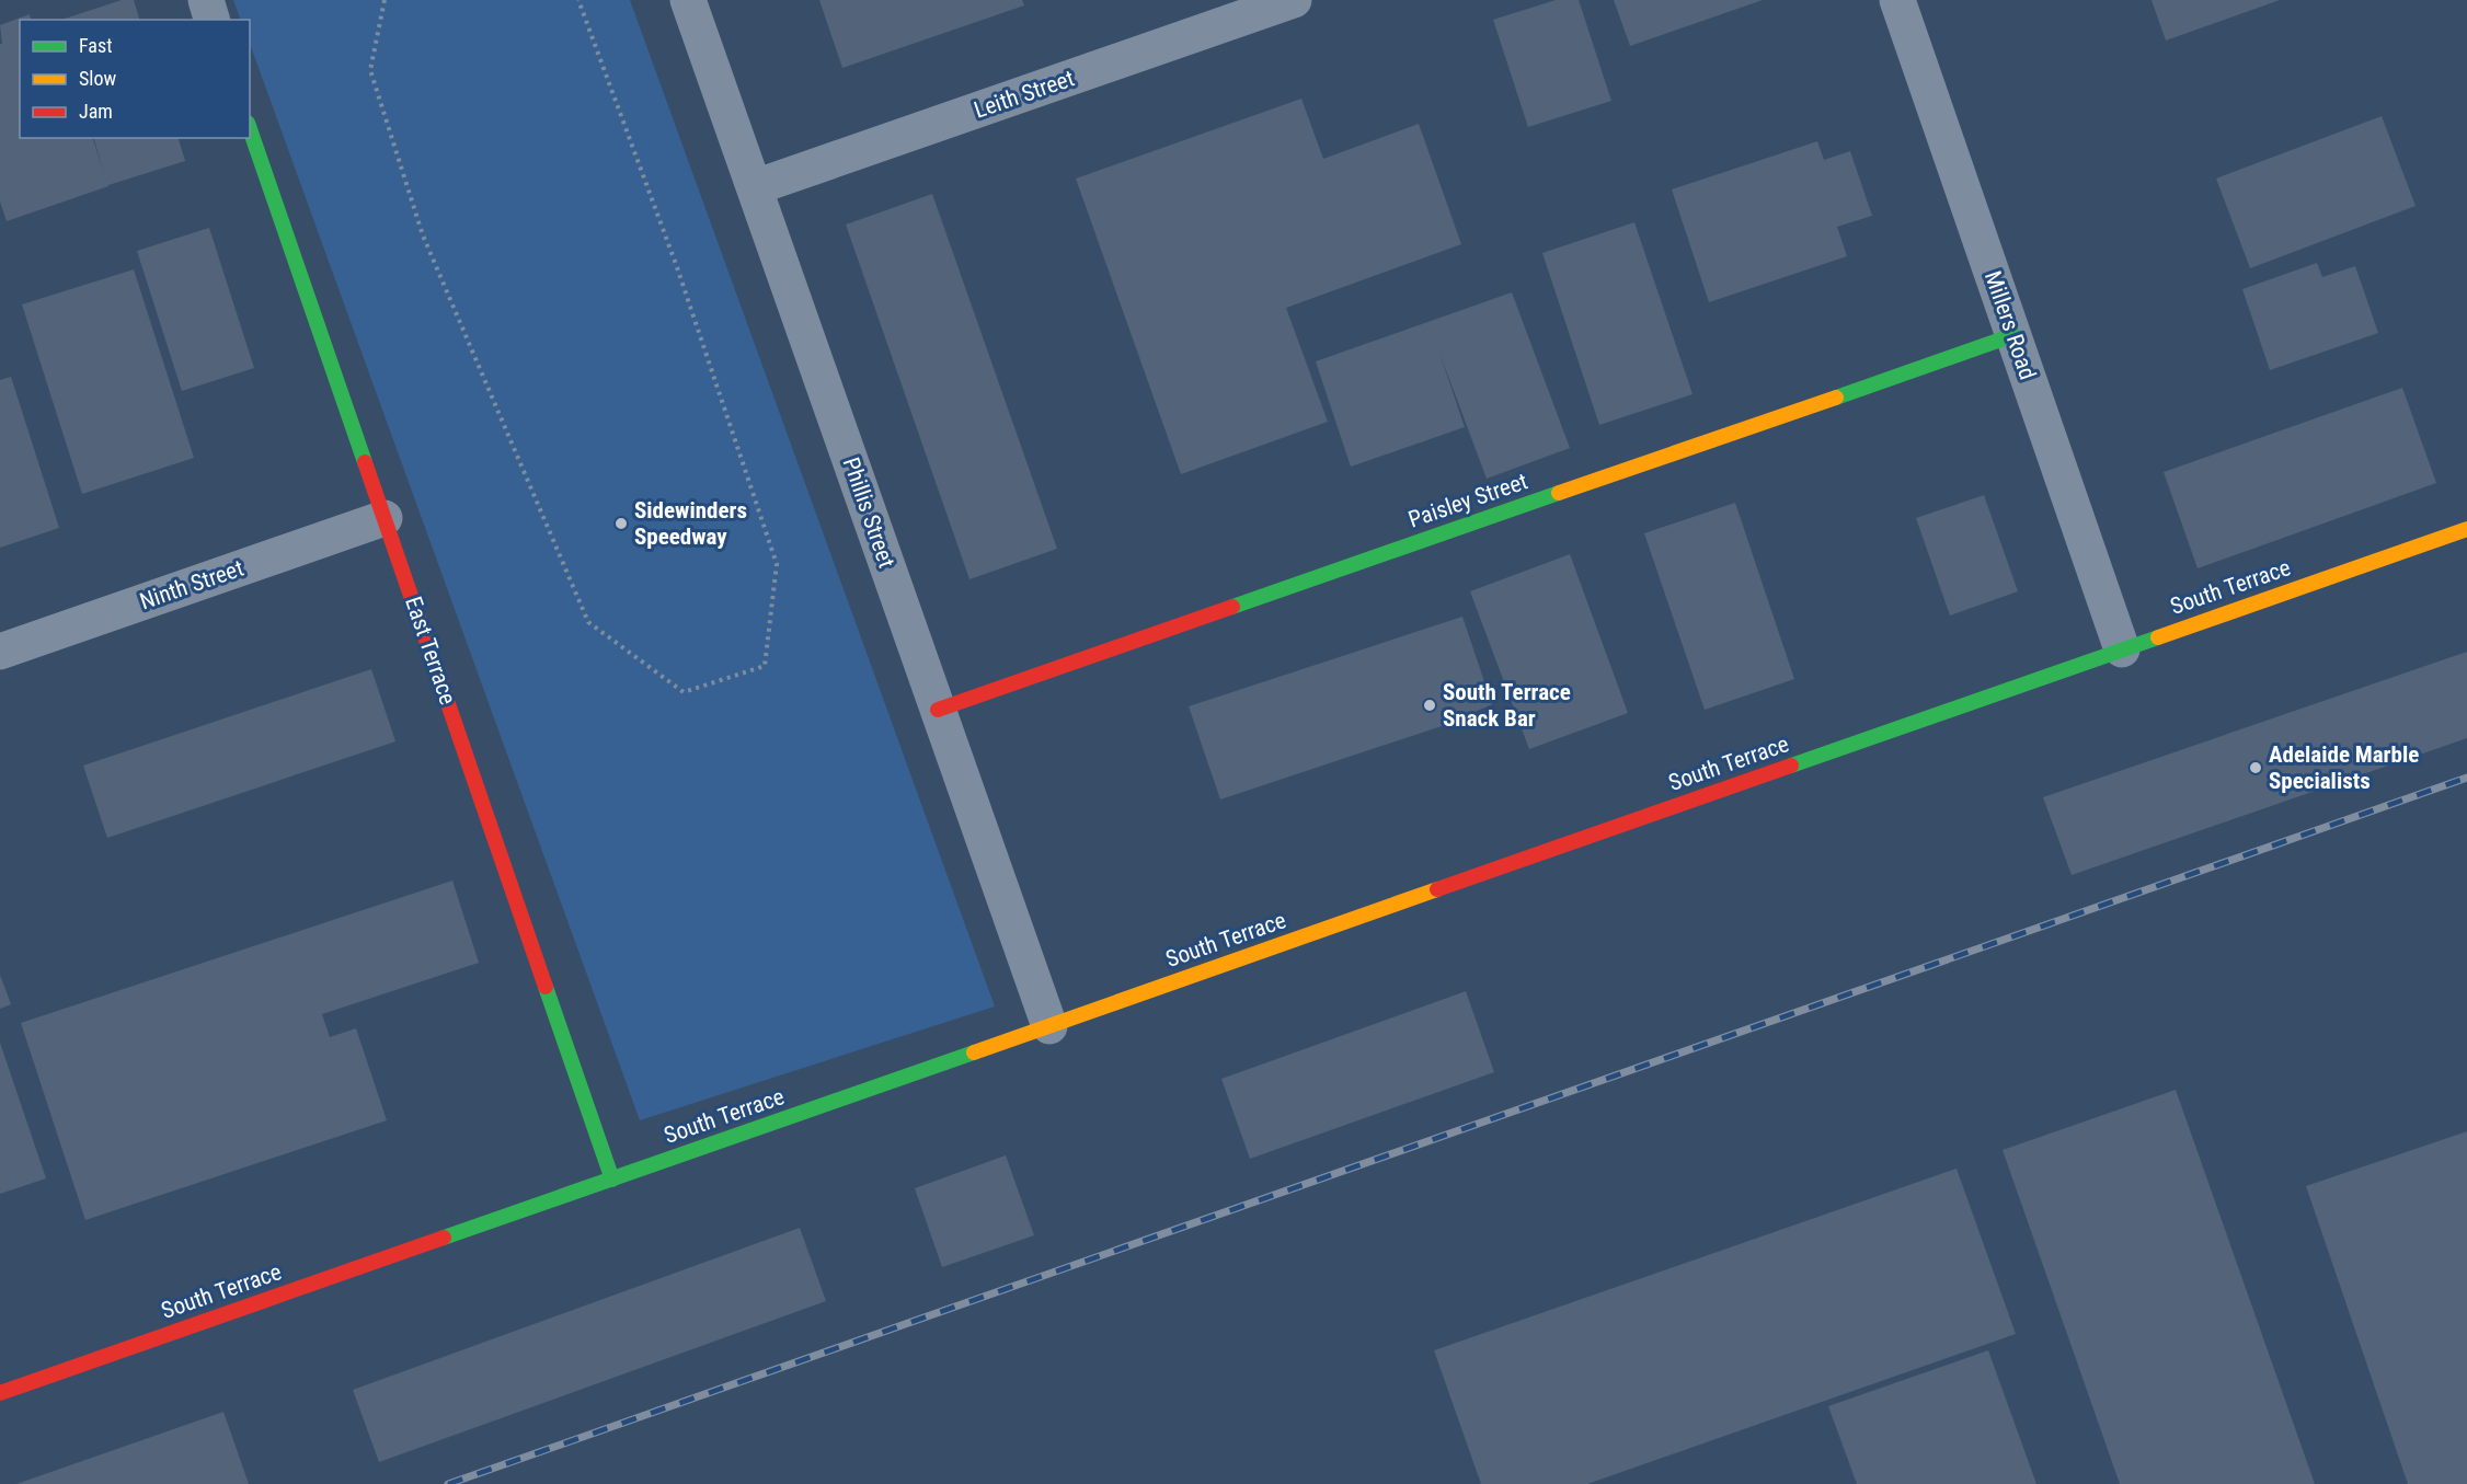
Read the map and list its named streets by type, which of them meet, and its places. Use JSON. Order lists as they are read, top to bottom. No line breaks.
{"streets":{"street":["Leith Street","Millers Road","Paisley Street","Phillis Street","Ninth Street","South Terrace","East Terrace"]},"crossings":[["Leith Street","Phillis Street"],["Millers Road","Paisley Street"],["Millers Road","South Terrace"],["Paisley Street","Phillis Street"],["Phillis Street","South Terrace"],["Ninth Street","East Terrace"],["South Terrace","East Terrace"]],"places":["Sidewinders Speedway","South Terrace Snack Bar","Adelaide Marble Specialists"],"legend":["Fast","Slow","Jam"]}
